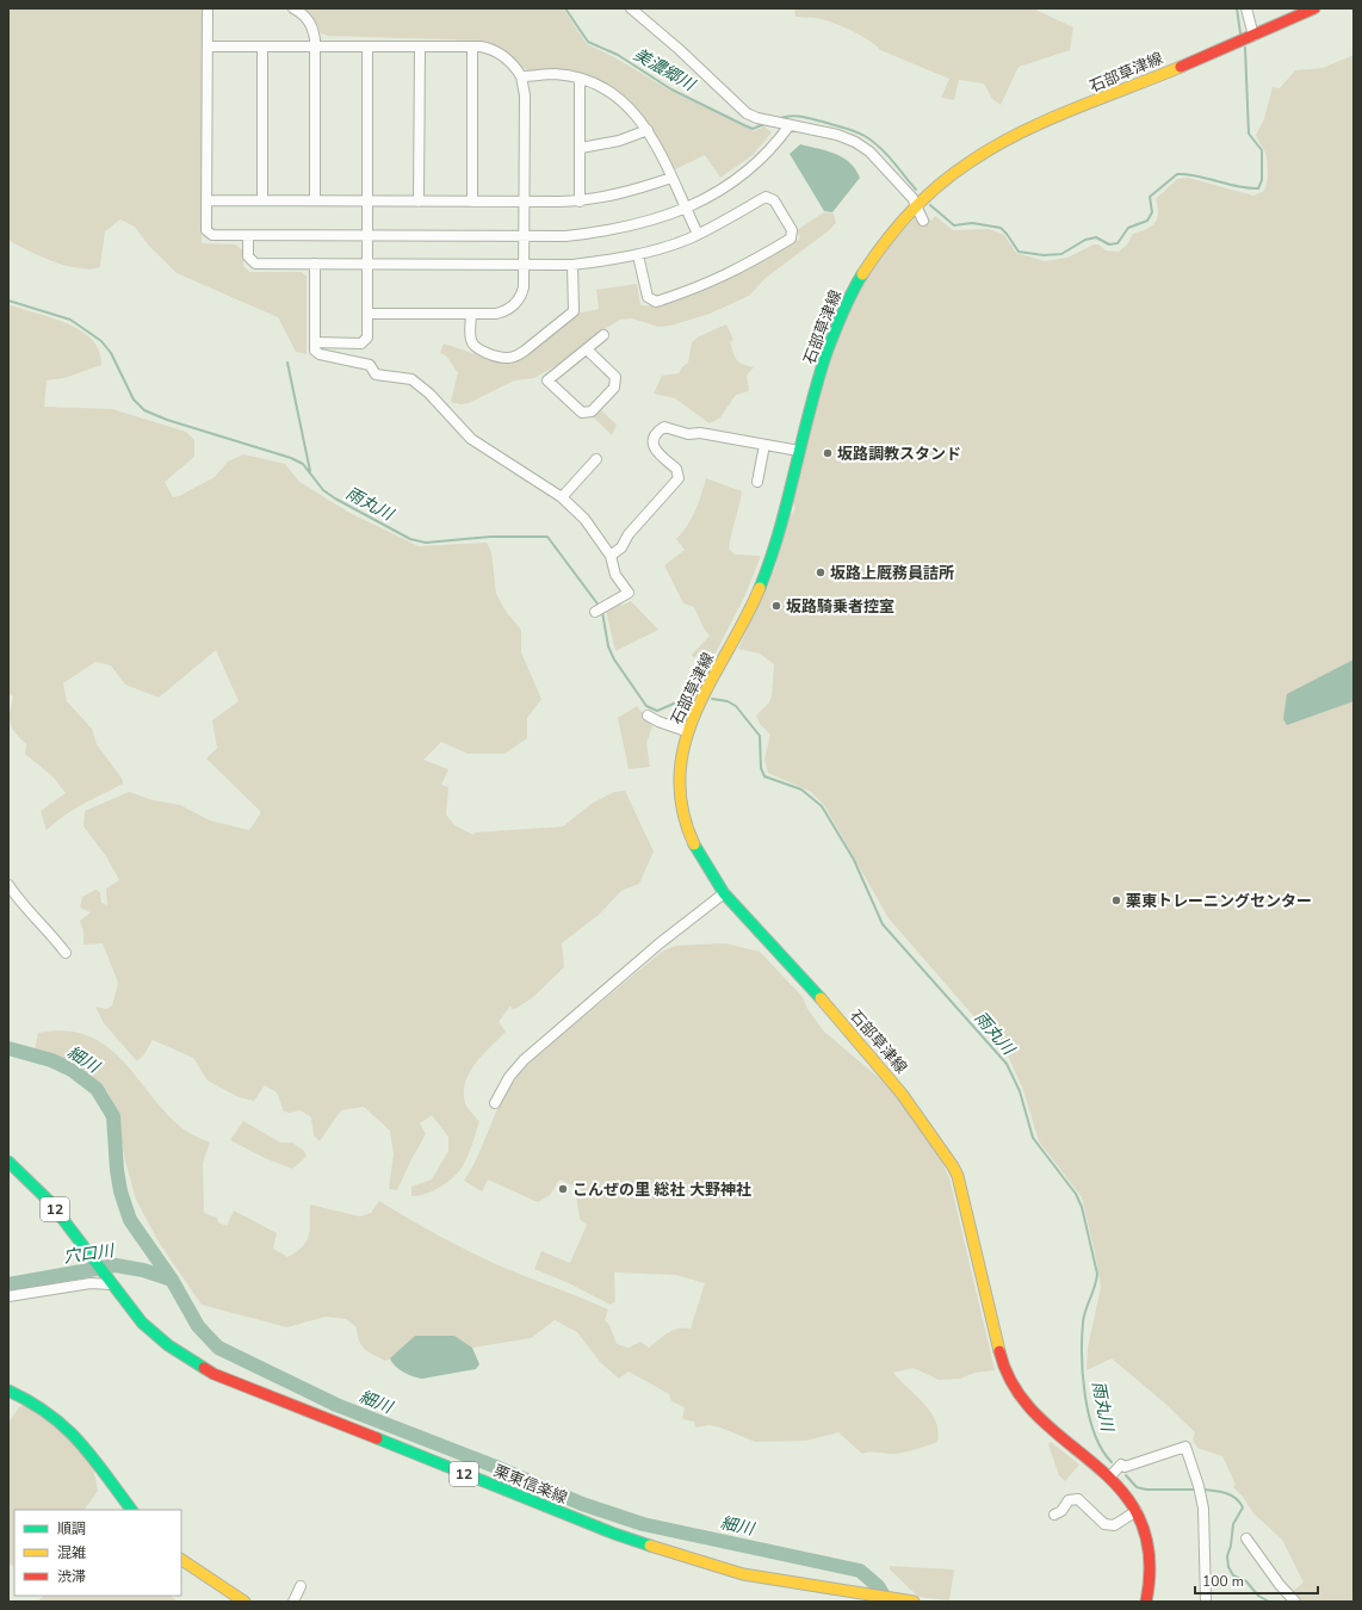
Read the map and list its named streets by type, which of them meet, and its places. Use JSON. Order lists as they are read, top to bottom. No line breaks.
{"streets":{"main road":["石部草津線","12","栗東信楽線"]},"water":["美濃郷川","雨丸川","細川","穴口川"],"places":["坂路調教スタンド","坂路上厩務員詰所","坂路騎乗者控室","栗東トレーニングセンター","こんぜの里 総社 大野神社"],"legend":["順調","混雑","渋滞"],"scale_bar":"100 m"}
